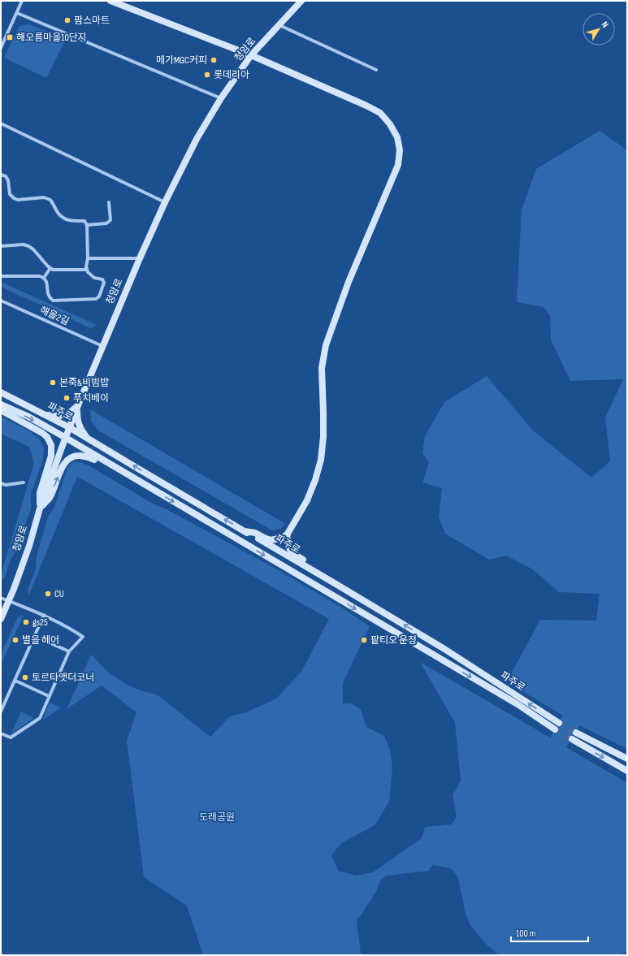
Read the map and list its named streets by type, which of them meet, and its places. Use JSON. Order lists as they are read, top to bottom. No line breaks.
{"streets":{"main road":["청암로","파주로"],"street":["해올2길"]},"crossings":[["청암로","해올2길"],["청암로","파주로"]],"parks":["도래공원"],"places":{"other":["팜스마트","메가MGC커피","롯데리아","본죽&비빔밥","푸치베이","CU","gs25","별을 헤어","팥티오 운정","토르타앳더코너"],"transit":["해오름마을10단지"]},"scale_bar":"100 m","north":"top right"}
